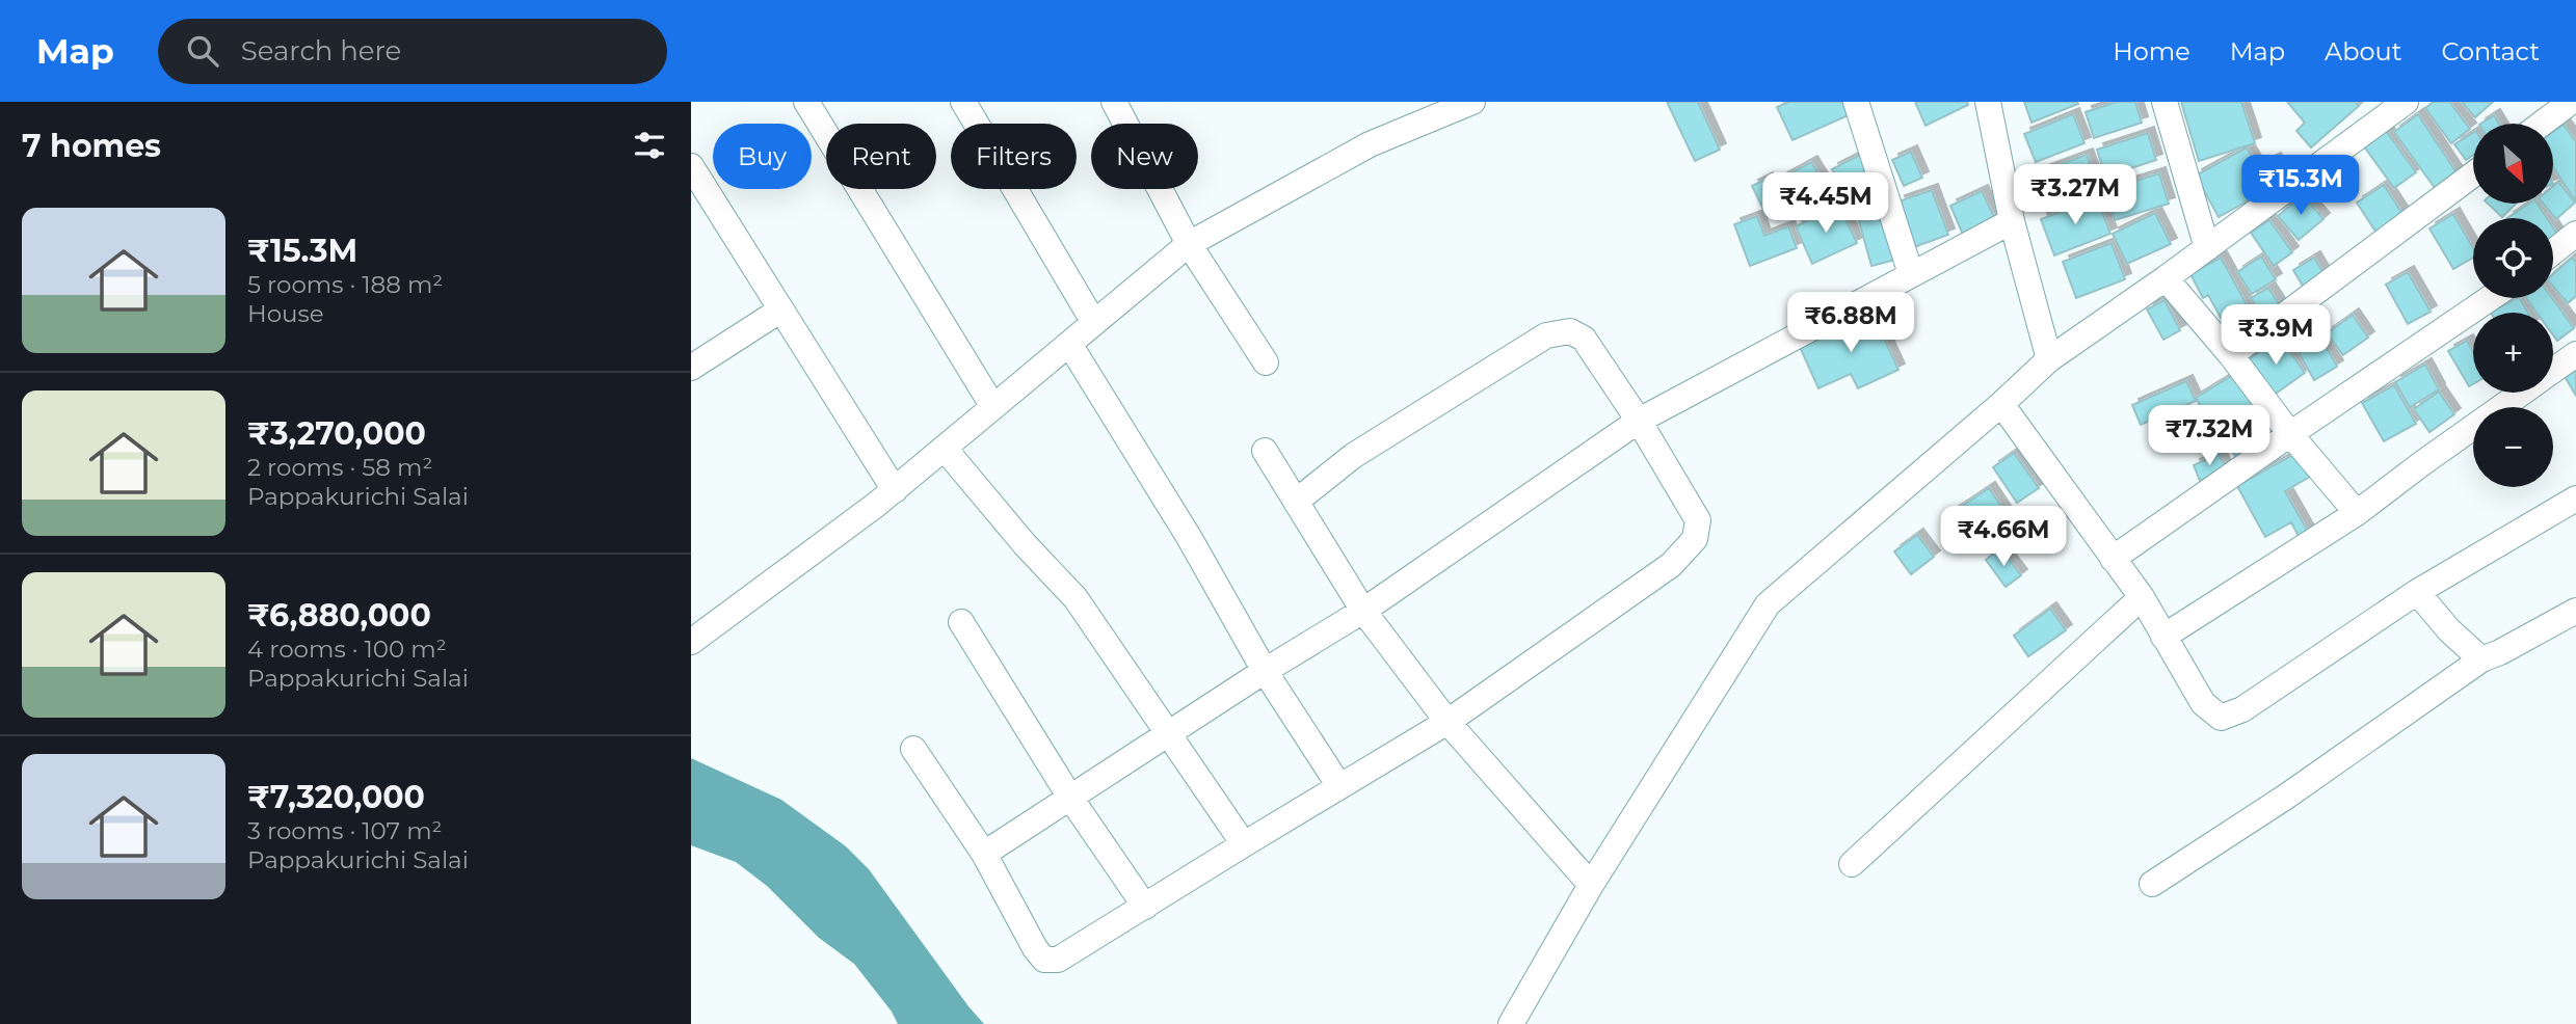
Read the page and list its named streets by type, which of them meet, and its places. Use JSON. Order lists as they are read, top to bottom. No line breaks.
{"north":"bottom right","page":{"header":"Map","search":"Search here","nav":["Home","Map","About","Contact"],"heading":"7 homes","map_buttons":["+","−"],"chip":["Buy","Rent","Filters","New"],"price":["₹15.3M","₹3.27M","₹4.45M","₹6.88M","₹3.9M","₹7.32M","₹4.66M"],"list":[{"name":"₹15.3M","note":"5 rooms · 188 m² · House"},{"name":"₹3,270,000","note":"2 rooms · 58 m² · Pappakurichi Salai"},{"name":"₹6,880,000","note":"4 rooms · 100 m² · Pappakurichi Salai"},{"name":"₹7,320,000","note":"3 rooms · 107 m² · Pappakurichi Salai"}]}}
